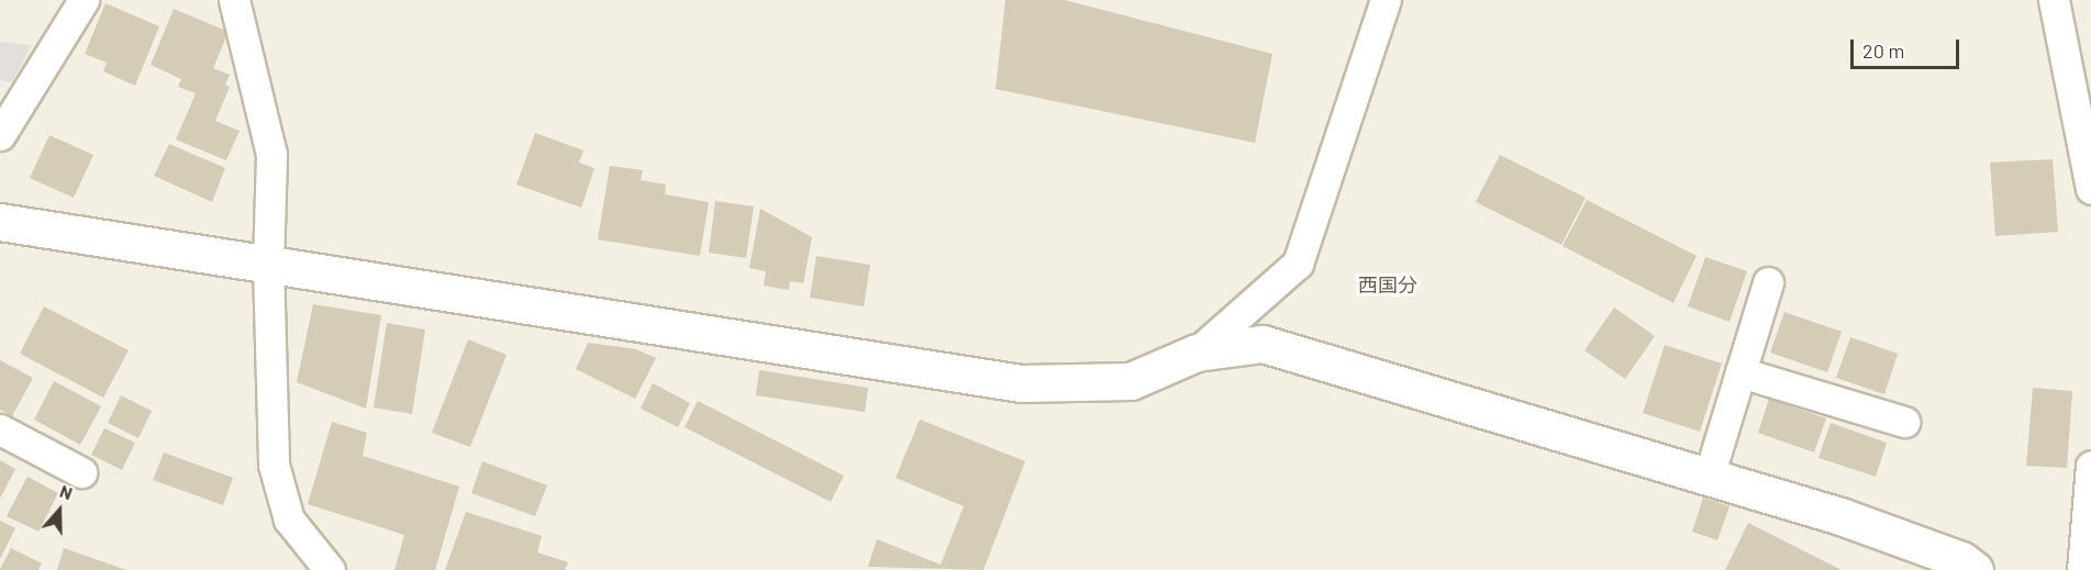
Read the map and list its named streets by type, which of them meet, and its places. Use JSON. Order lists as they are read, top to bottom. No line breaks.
{"districts":["西国分"],"scale_bar":"20 m","north":"top"}
